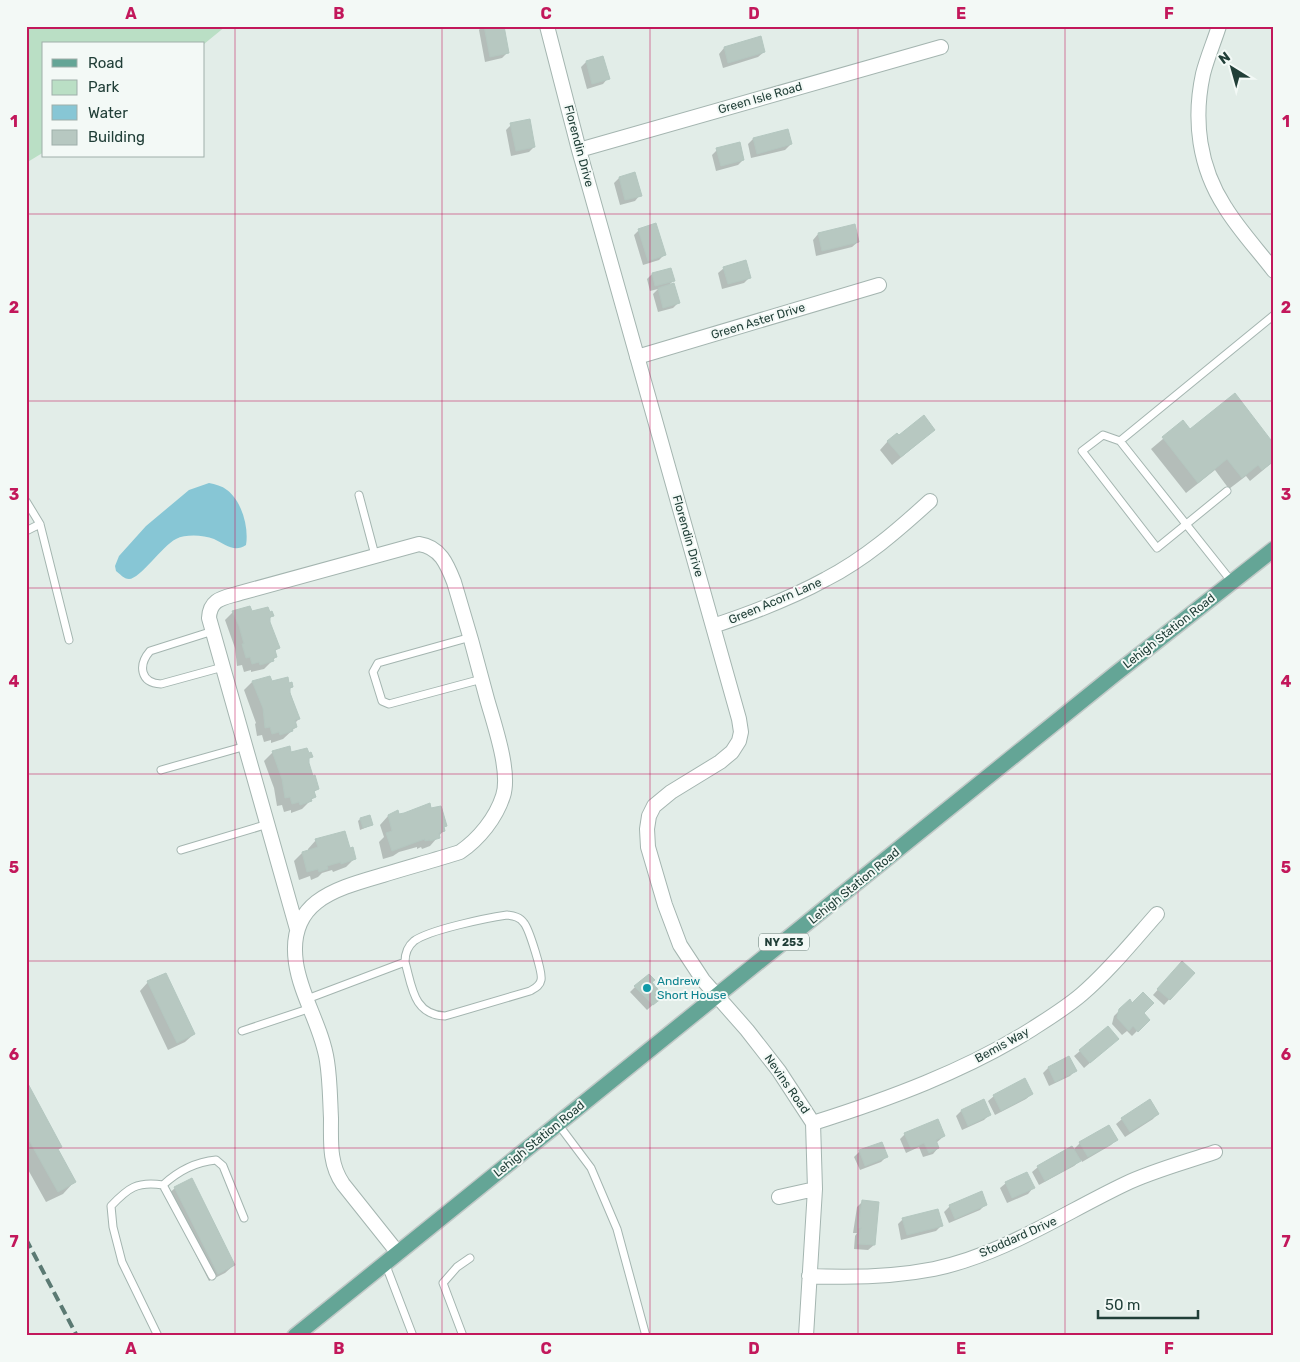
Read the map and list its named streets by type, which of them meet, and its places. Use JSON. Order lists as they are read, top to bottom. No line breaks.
{"streets":{"main road":["Lehigh Station Road","NY 253"],"street":["Green Isle Road","Florendin Drive","Green Aster Drive","Green Acorn Lane","Bemis Way","Nevins Road","Stoddard Drive"]},"crossings":[["Green Isle Road","Florendin Drive"],["Florendin Drive","Green Aster Drive"],["Florendin Drive","Green Acorn Lane"],["Florendin Drive","Lehigh Station Road"],["Florendin Drive","Nevins Road"],["Lehigh Station Road","Nevins Road"],["Bemis Way","Nevins Road"],["Nevins Road","Stoddard Drive"]],"places":["Andrew Short House"],"legend":["Road","Park","Water","Building"],"scale_bar":"50 m","north":"top left","grid":{"columns":["A","B","C","D","E","F"],"rows":["1","2","3","4","5","6","7"]}}
